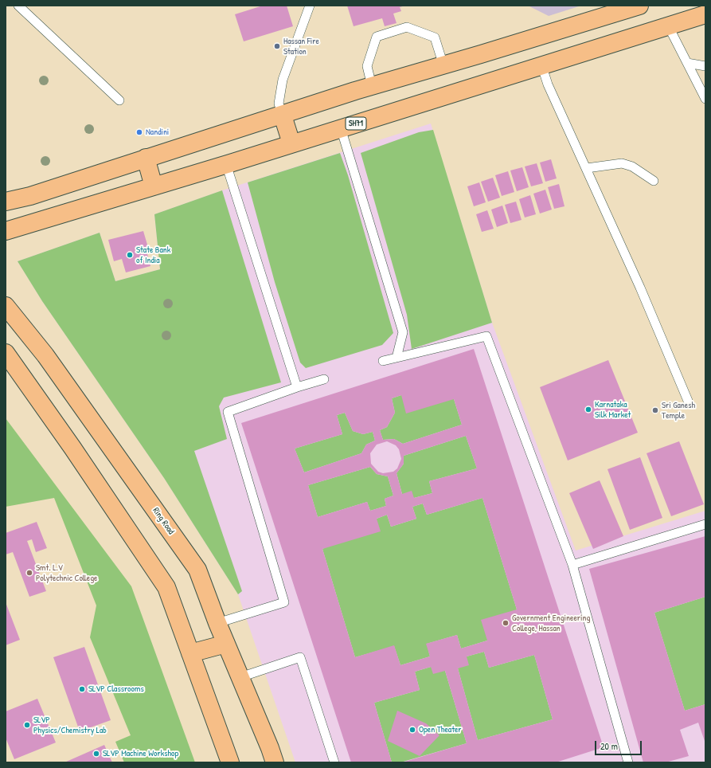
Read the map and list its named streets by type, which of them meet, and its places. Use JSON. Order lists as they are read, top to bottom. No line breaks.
{"streets":{"main road":["SH71","Ring Road"]},"places":["Hassan Fire Station","Nandini","State Bank of India","Karnataka Silk Market","Sri Ganesh Temple","Smt. L.V Polytechnic College","Government Engineering College, Hassan","SLVP Classrooms","SLVP Physics/Chemistry Lab","Open Theater","SLVP Machine Workshop"],"scale_bar":"20 m"}
